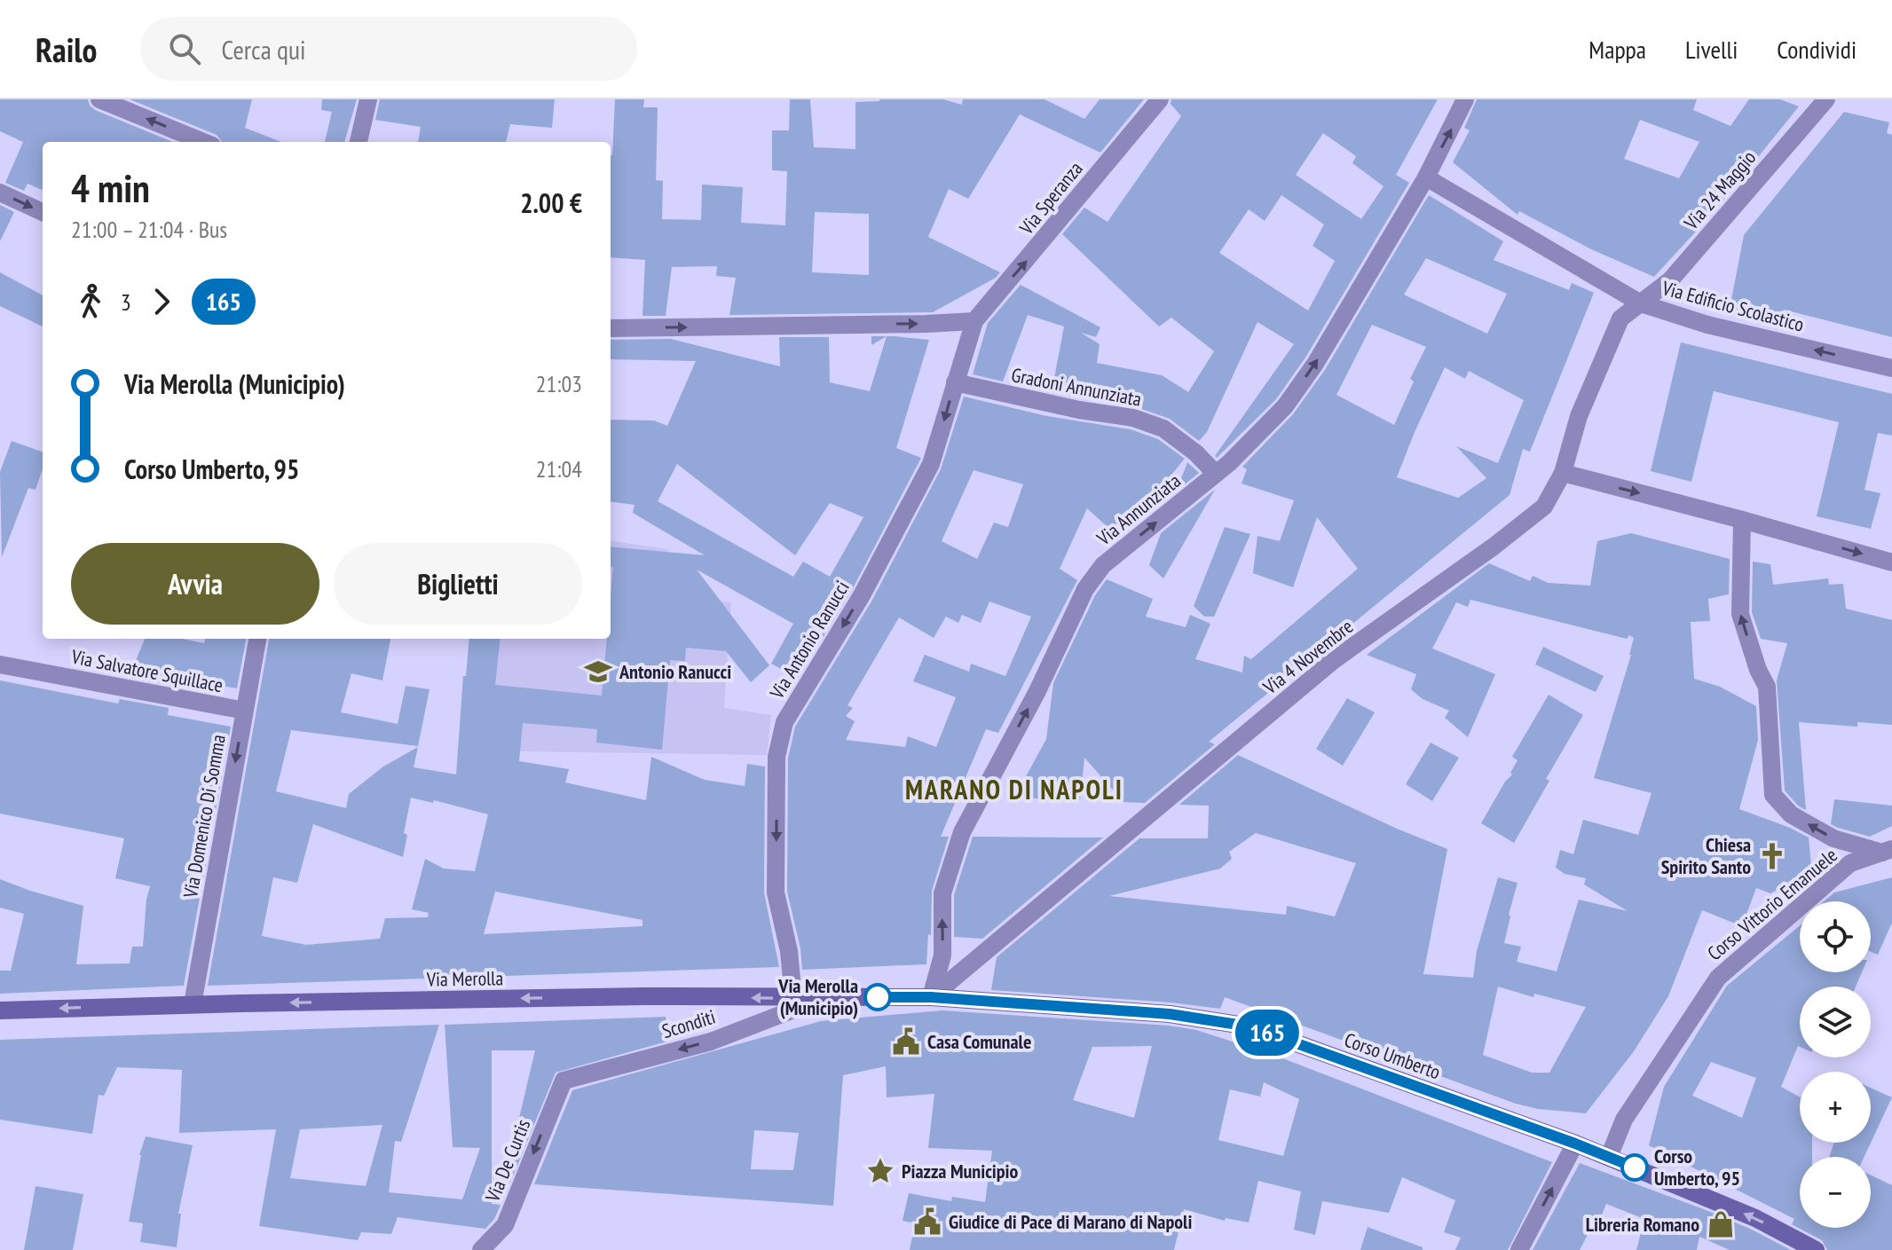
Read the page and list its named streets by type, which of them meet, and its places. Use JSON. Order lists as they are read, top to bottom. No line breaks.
{"streets":{"main road":["Via Merolla","Corso Umberto"],"street":["Via 24 Maggio","Via Speranza","Via Edificio Scolastico","Gradoni Annunziata","Via Annunziata","Via Antonio Ranucci","Via 4 Novembre","Via Salvatore Squillace","Via Domenico Di Somma","Corso Vittorio Emanuele","Sconditi","Via De Curtis"]},"crossings":[["Via 24 Maggio","Via Edificio Scolastico"],["Via 24 Maggio","Via 4 Novembre"],["Via Speranza","Via Antonio Ranucci"],["Via Edificio Scolastico","Via Annunziata"],["Via Edificio Scolastico","Via 4 Novembre"],["Gradoni Annunziata","Via Annunziata"],["Gradoni Annunziata","Via Antonio Ranucci"],["Via Annunziata","Via 4 Novembre"],["Via Annunziata","Via Merolla"],["Via Annunziata","Corso Umberto"],["Via Antonio Ranucci","Via Merolla"],["Via 4 Novembre","Via Merolla"],["Via 4 Novembre","Corso Umberto"],["Via Salvatore Squillace","Via Domenico Di Somma"],["Via Domenico Di Somma","Via Merolla"],["Corso Vittorio Emanuele","Corso Umberto"],["Via Merolla","Sconditi"],["Via Merolla","Corso Umberto"],["Sconditi","Via De Curtis"]],"one_way":["Via Speranza","Via Edificio Scolastico","Via Annunziata","Via Antonio Ranucci","Via Domenico Di Somma","Via Merolla","Sconditi","Via De Curtis"],"districts":["MARANO DI NAPOLI"],"places":{"school or university":["Antonio Ranucci"],"church":["Chiesa Spirito Santo"],"other":["Via Merolla (Municipio)","Corso Umberto, 95"],"public building":["Casa Comunale","Giudice di Pace di Marano di Napoli"],"place":["Piazza Municipio"],"shop":["Libreria Romano"]},"lines":["bus line 165"],"page":{"header":"Railo","search":"Cerca qui","nav":["Mappa","Livelli","Condividi"],"on_map":"165","heading":["4 min","21:00 – 21:04 · Bus","2.00 €"],"legs":["3","165"],"list":[{"name":"Via Merolla (Municipio)","value":"21:03"},{"name":"Corso Umberto, 95","value":"21:04"}],"buttons":["Avvia","Biglietti"],"map_buttons":["+","−"]}}
